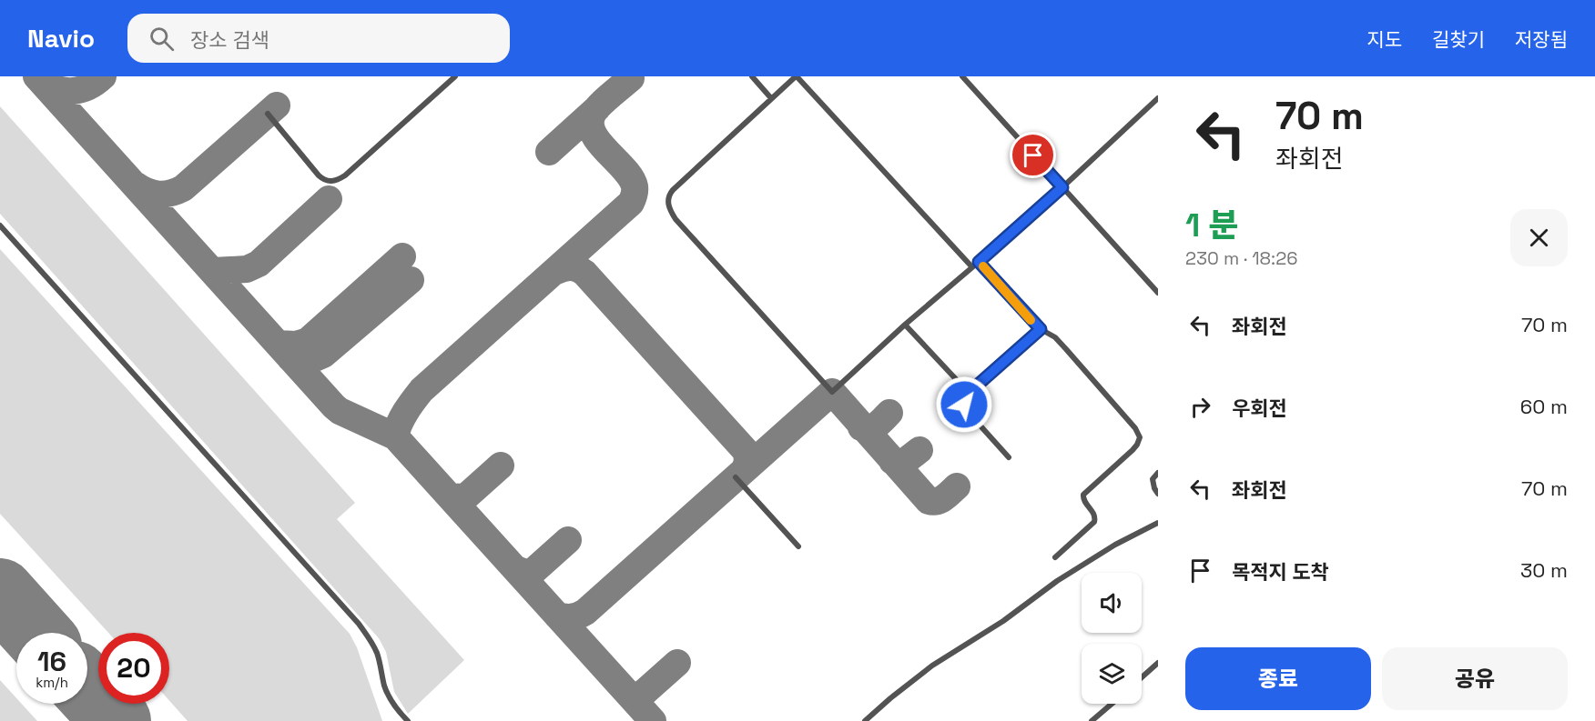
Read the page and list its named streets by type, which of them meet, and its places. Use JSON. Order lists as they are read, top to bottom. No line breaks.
{"page":{"header":"Navio","search":"장소 검색","nav":["지도","길찾기","저장됨"],"turn":["70 m","좌회전"],"heading":["1 분","230 m · 18:26"],"list":[{"name":"좌회전","value":"70 m"},{"name":"우회전","value":"60 m"},{"name":"좌회전","value":"70 m"},{"name":"목적지 도착","value":"30 m"}],"speed":"16 km/h","limit":"20","buttons":["종료","공유"]}}
